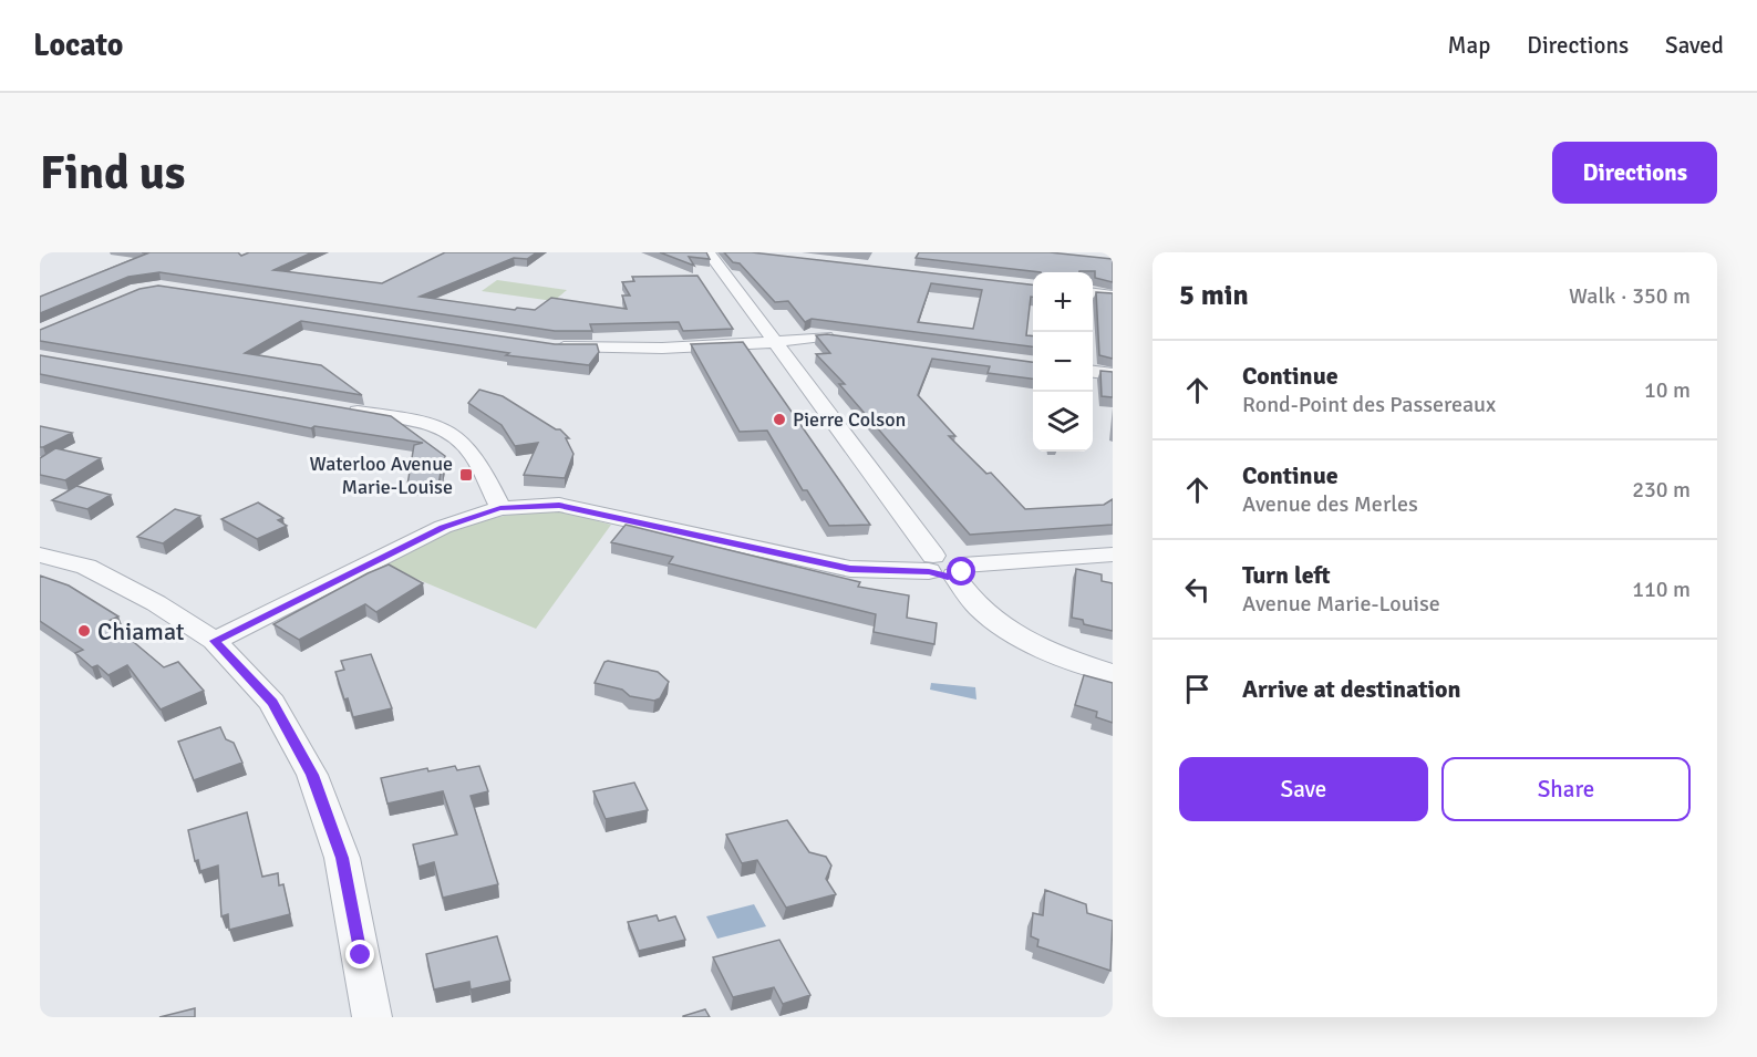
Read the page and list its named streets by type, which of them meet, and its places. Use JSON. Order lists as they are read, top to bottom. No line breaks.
{"places":{"other":["Pierre Colson","Chiamat"],"transit":["Waterloo Avenue Marie-Louise"]},"page":{"header":"Locato","nav":["Map","Directions","Saved"],"buttons":["Directions",["Save","Share"]],"title":"Find us","heading":["5 min","Walk · 350 m"],"map_buttons":["+","−"],"list":[["Continue","Rond-Point des Passereaux","10 m"],["Continue","Avenue des Merles","230 m"],["Turn left","Avenue Marie-Louise","110 m"],"Arrive at destination"]}}
